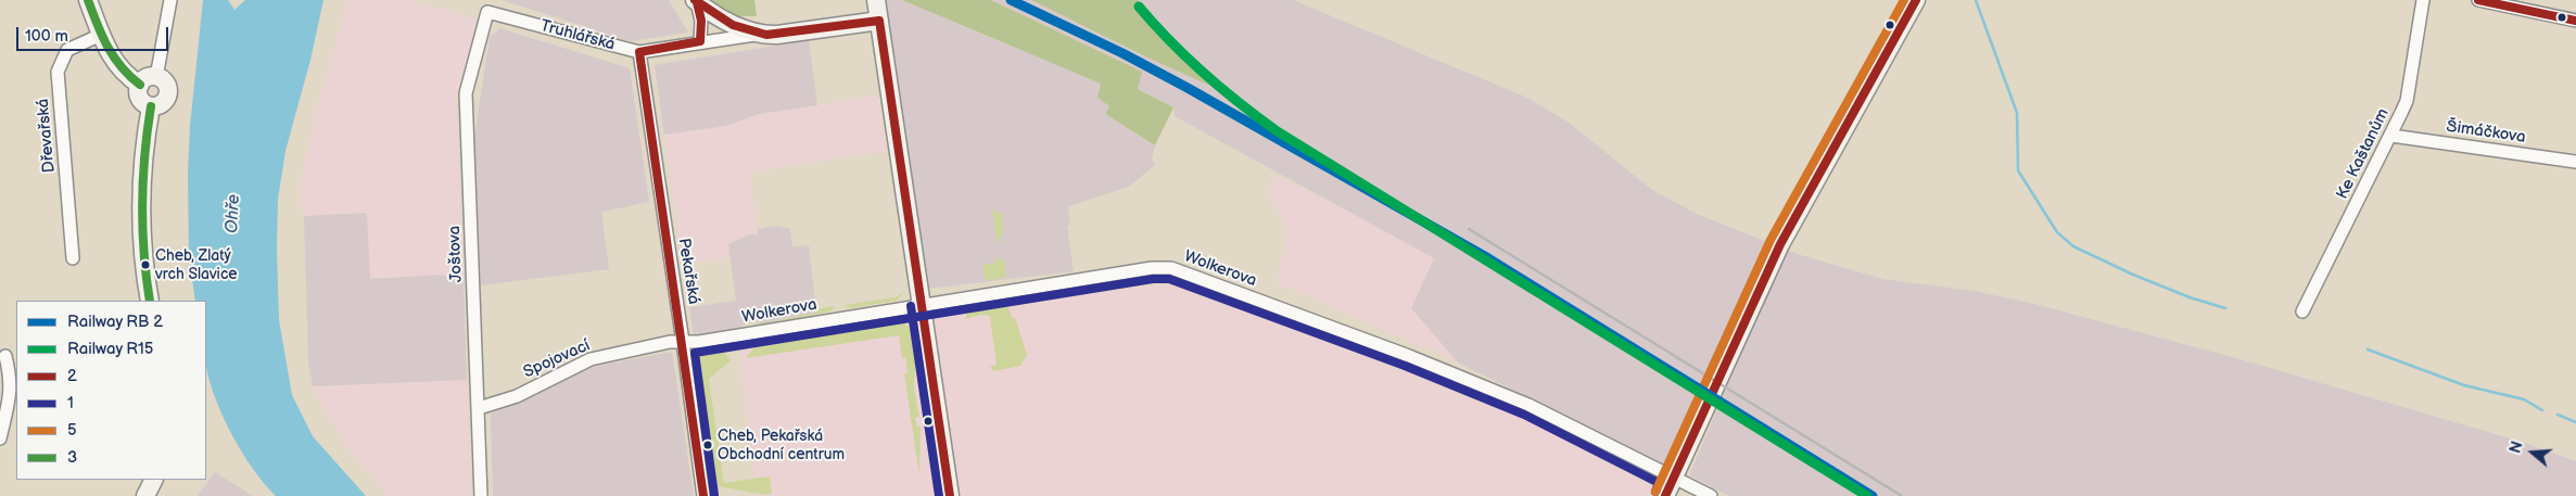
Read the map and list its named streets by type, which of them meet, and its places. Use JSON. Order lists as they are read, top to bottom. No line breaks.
{"streets":{"street":["Truhlářská","Šimáčkova","Dřevařská","Ke Kaštanům","Joštova","Wolkerova","Pekařská","Spojovací"]},"crossings":[["Truhlářská","Joštova"],["Truhlářská","Pekařská"],["Šimáčkova","Ke Kaštanům"],["Joštova","Spojovací"],["Wolkerova","Pekařská"],["Wolkerova","Spojovací"],["Pekařská","Spojovací"]],"water":["Ohře"],"places":["Cheb, Zlatý vrch Slavice","Cheb, Pekařská Obchodní centrum"],"lines":["transit line 2","transit line 5","transit line 3","rail line R15","transit line 1"],"legend":["Railway RB 2","Railway R15","2","1","5","3"],"scale_bar":"100 m","north":"left"}
